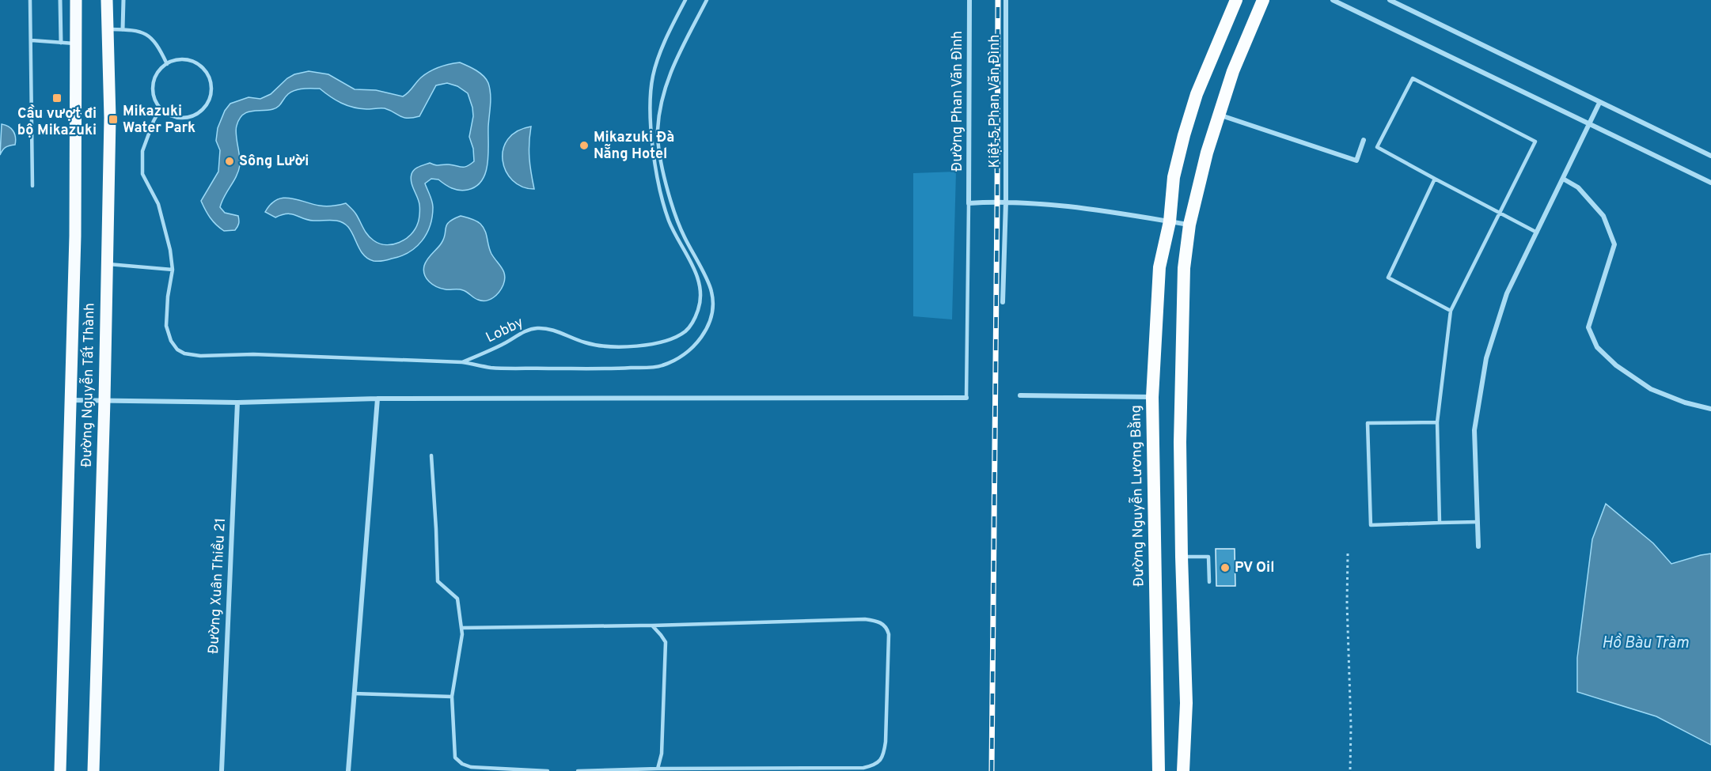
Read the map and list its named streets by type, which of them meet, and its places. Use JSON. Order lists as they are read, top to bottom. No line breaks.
{"streets":{"highway":["Đường Nguyễn Lương Bằng"],"main road":["Đường Nguyễn Tất Thành"],"street":["Đường Phan Văn Đình","Kiệt 5 Phan Văn Đình","Đường Xuân Thiều 21"],"lane":["Lobby"]},"water":["Hồ Bàu Tràm"],"places":{"transit":["Cầu vượt đi bộ Mikazuki","Mikazuki Water Park"],"other":["Mikazuki Đà Nẵng Hotel","Sông Lười","PV Oil"]}}
